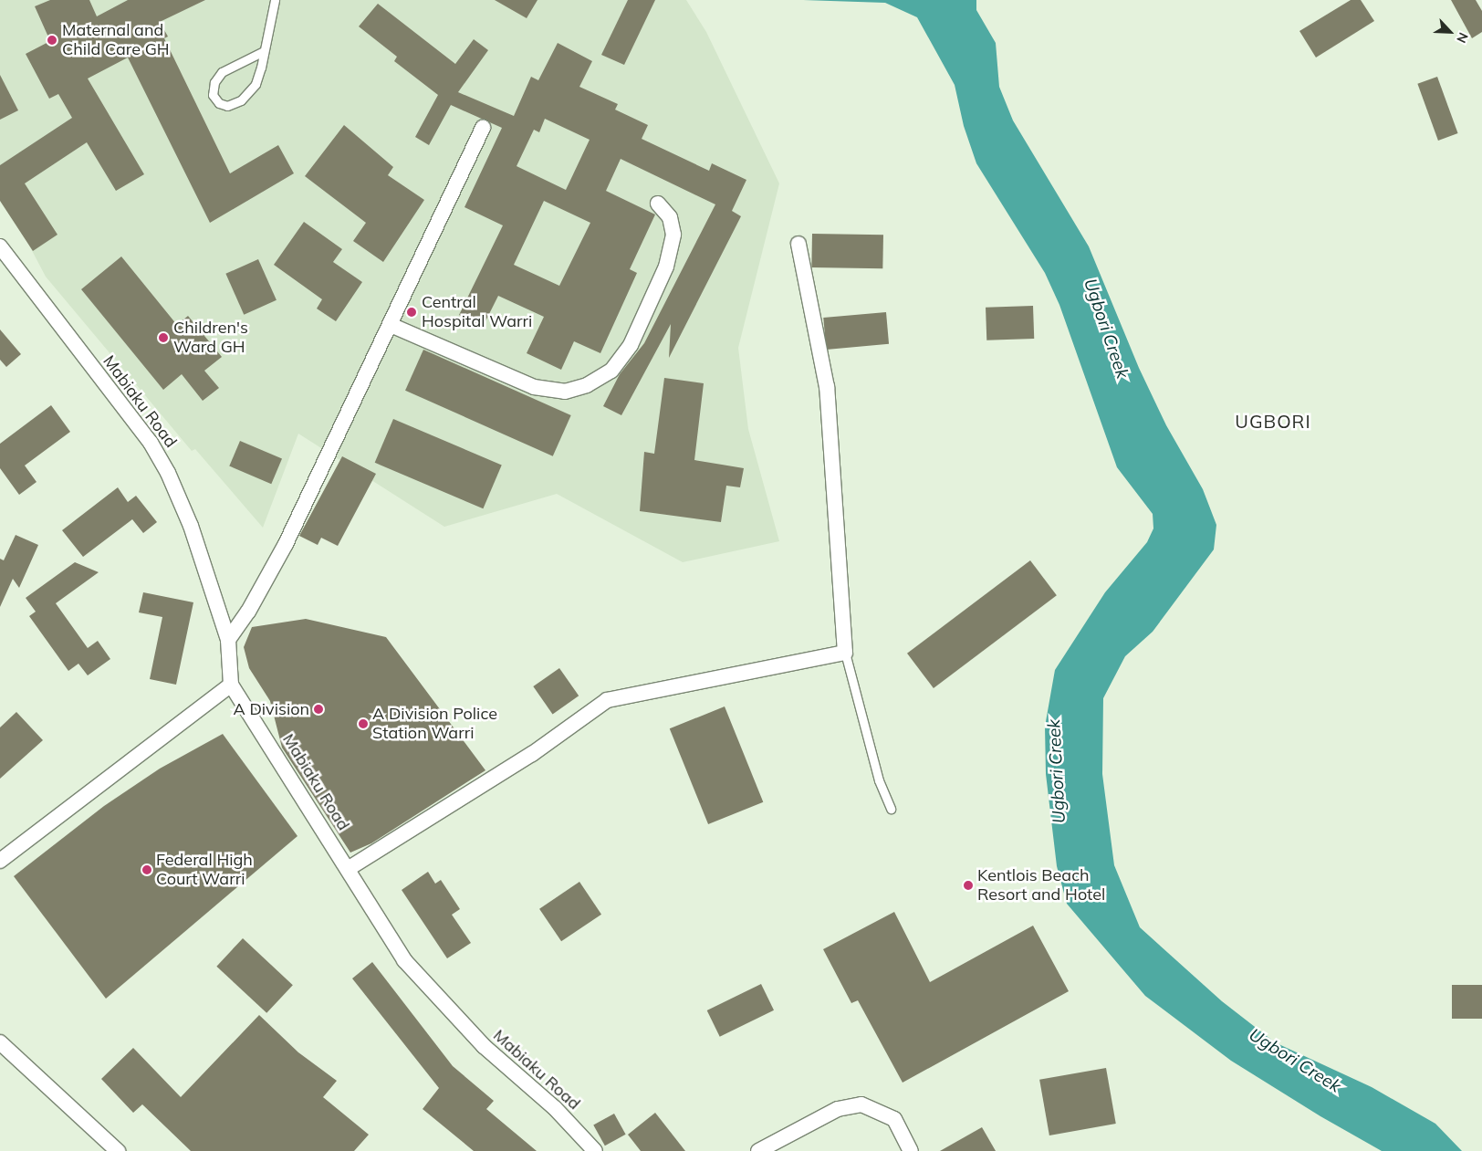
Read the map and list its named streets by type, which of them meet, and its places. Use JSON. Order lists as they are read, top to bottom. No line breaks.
{"streets":{"street":["Mabiaku Road"]},"districts":["UGBORI"],"water":["Ugbori Creek"],"places":["Maternal and Child Care GH","Central Hospital Warri","Children's Ward GH","A Division","A Division Police Station Warri","Federal High Court Warri","Kentlois Beach Resort and Hotel"],"north":"bottom right"}
